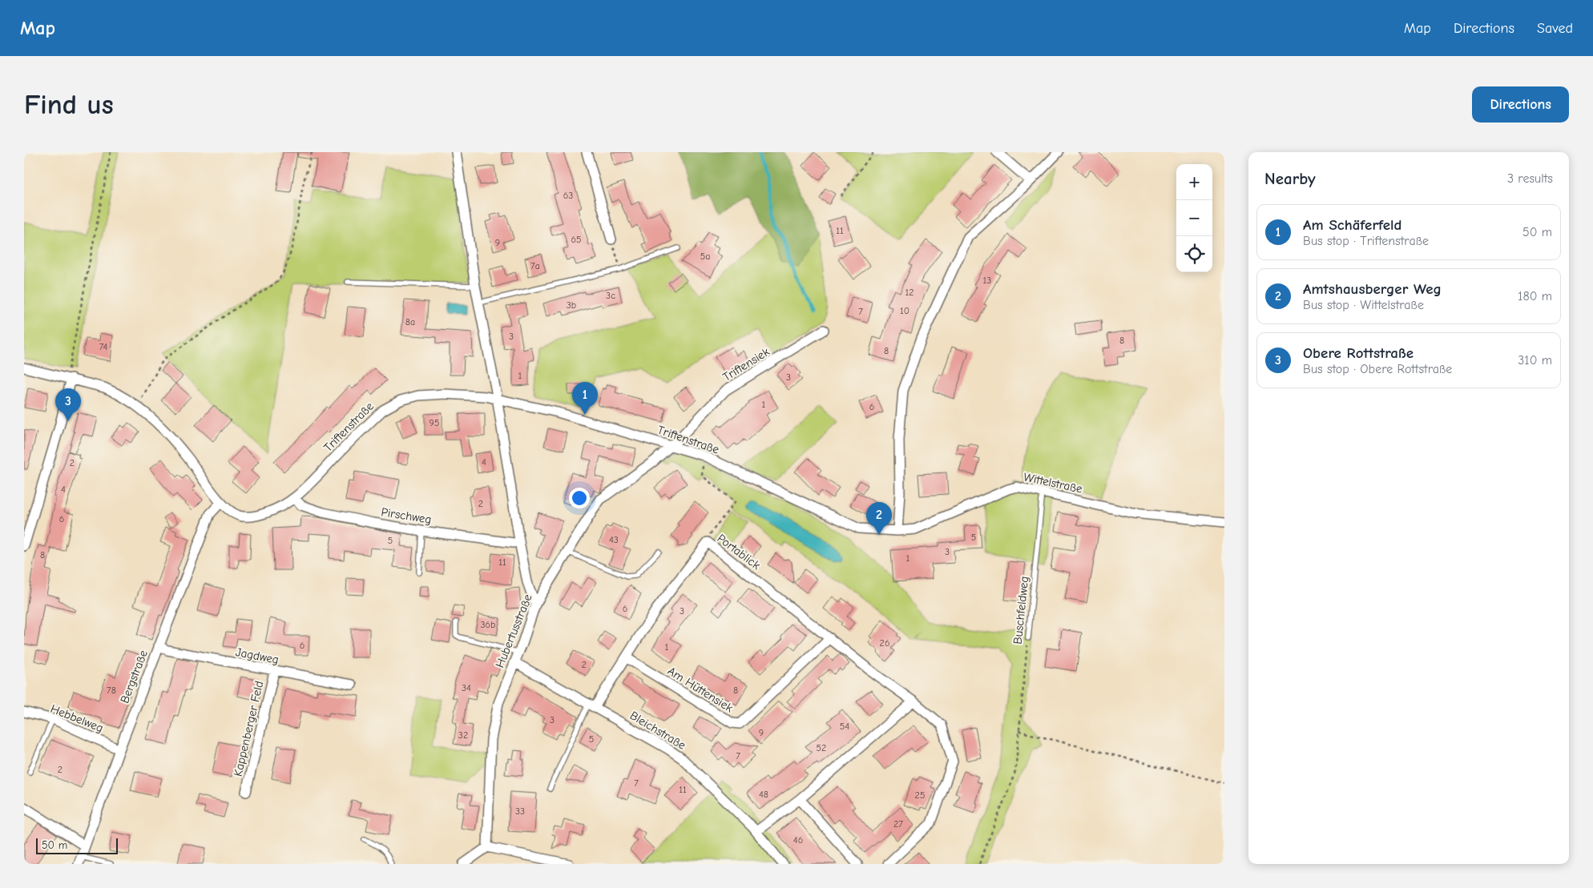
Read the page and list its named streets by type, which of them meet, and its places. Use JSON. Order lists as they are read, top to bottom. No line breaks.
{"streets":{"street":["Triftensiek","Triftenstraße","Wittelstraße","Pirschweg","Portablick","Hubertusstraße","Jagdweg","Bergstraße","Am Hüttensiek","Hebbelweg","Kappenberger Feld","Bleichstraße"],"lane":["Buschfeldweg"]},"crossings":[["Triftensiek","Triftenstraße"],["Triftensiek","Hubertusstraße"],["Triftenstraße","Wittelstraße"],["Triftenstraße","Pirschweg"],["Triftenstraße","Hubertusstraße"],["Triftenstraße","Bergstraße"],["Wittelstraße","Buschfeldweg"],["Portablick","Am Hüttensiek"],["Portablick","Bleichstraße"],["Hubertusstraße","Bleichstraße"],["Jagdweg","Bergstraße"],["Jagdweg","Kappenberger Feld"],["Bergstraße","Hebbelweg"]],"house_numbers":["63","11","65","9","5a","7a","13","12","3c","3b","10","7","8a","3","8","74","8","1","3","1","6","95","4","2","4","2","6","5","43","5","3","8","1","11","6","3","36b","26","6","1","2","34","78","8","3","54","9","32","5","52","7","2","7","11","48","25","33","27","46"],"scale_bar":"50 m","page":{"header":"Map","nav":["Map","Directions","Saved"],"buttons":"Directions","title":"Find us","heading":["Nearby","3 results"],"map_buttons":["+","−"],"list":[{"mark":"1","name":"Am Schäferfeld","note":"Bus stop · Triftenstraße","value":"50 m"},{"mark":"2","name":"Amtshausberger Weg","note":"Bus stop · Wittelstraße","value":"180 m"},{"mark":"3","name":"Obere Rottstraße","note":"Bus stop · Obere Rottstraße","value":"310 m"}],"pins":["1","3","2"],"scale":"50 m"}}
